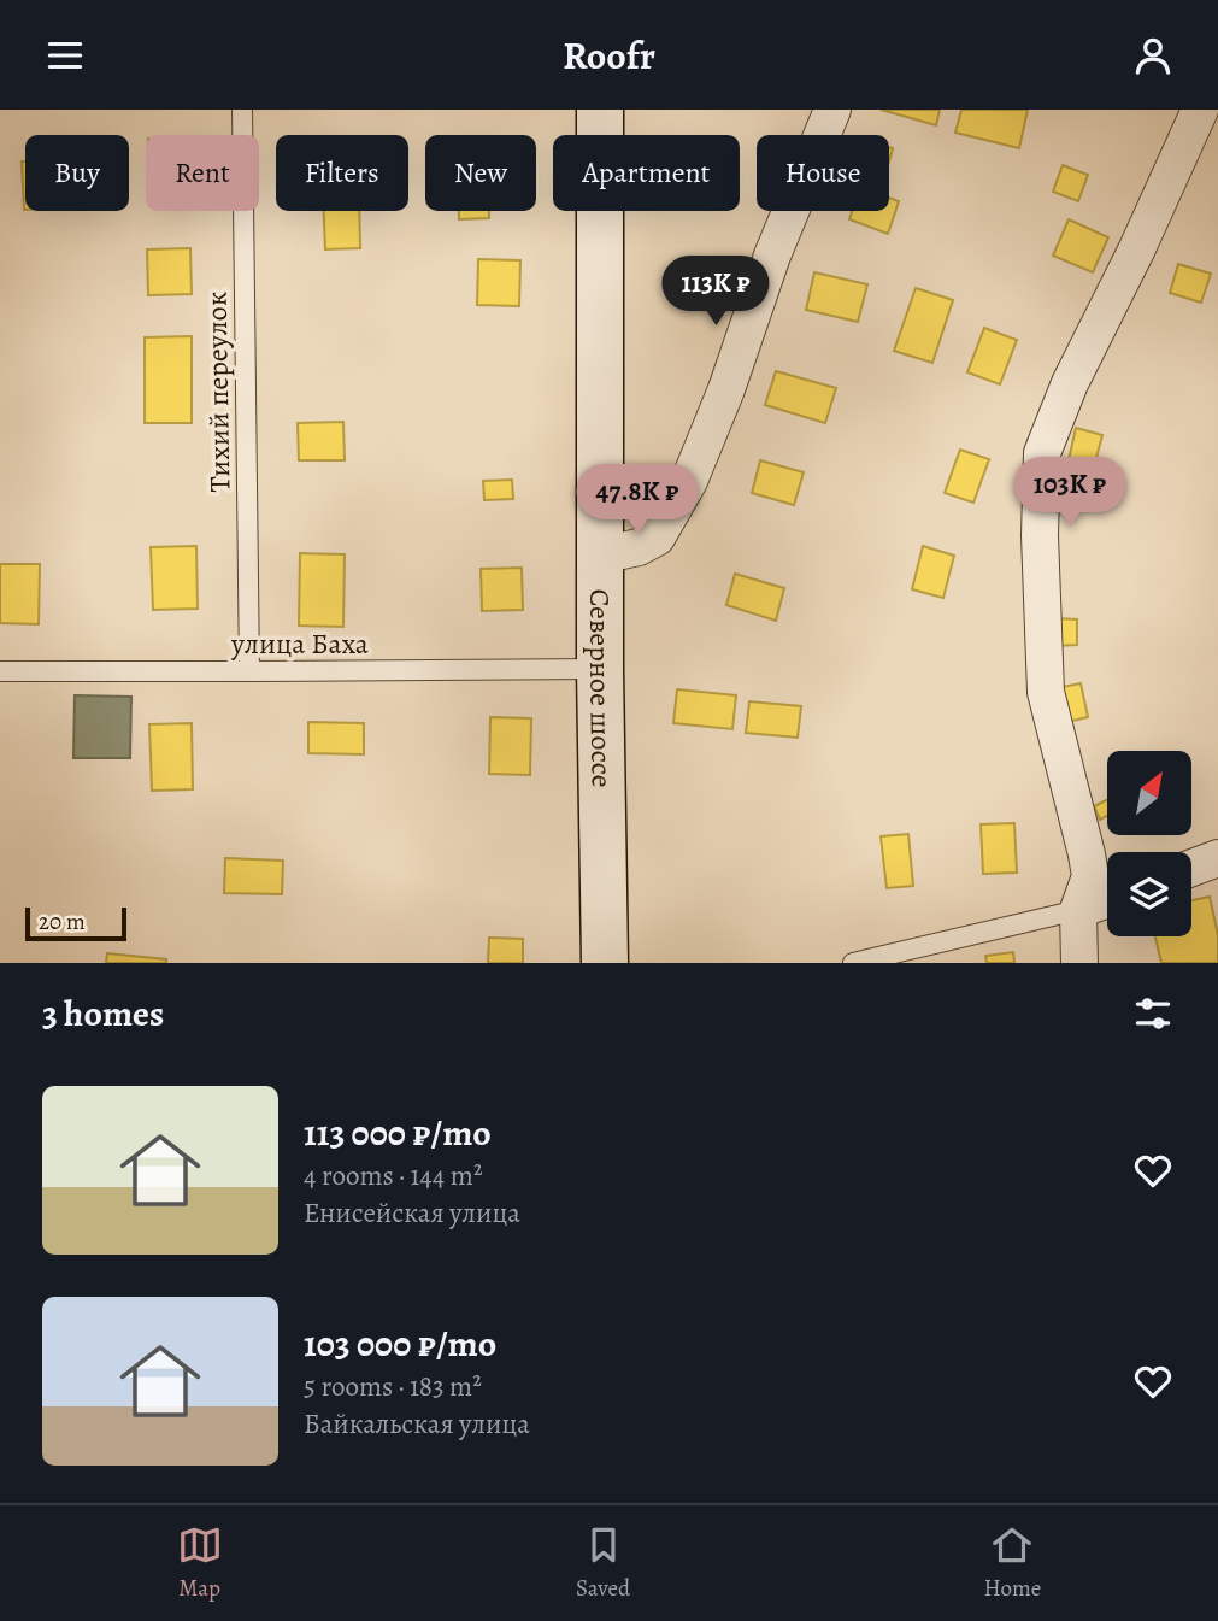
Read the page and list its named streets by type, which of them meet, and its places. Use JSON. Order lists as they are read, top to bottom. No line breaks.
{"streets":{"main road":["Северное шоссе"],"lane":["Тихий переулок","улица Баха"]},"crossings":[["Тихий переулок","улица Баха"],["улица Баха","Северное шоссе"]],"scale_bar":"20 m","north":"top right","page":{"header":"Roofr","chip":["Buy","Rent","Filters","New","Apartment","House"],"price":["113K ₽","103K ₽","47.8K ₽"],"scale":"20 m","heading":"3 homes","list":[{"name":"113 000 ₽/mo","note":"4 rooms · 144 m² · Енисейская улица"},{"name":"103 000 ₽/mo","note":"5 rooms · 183 m² · Байкальская улица"}],"tabs":["Map","Saved","Home"]}}
